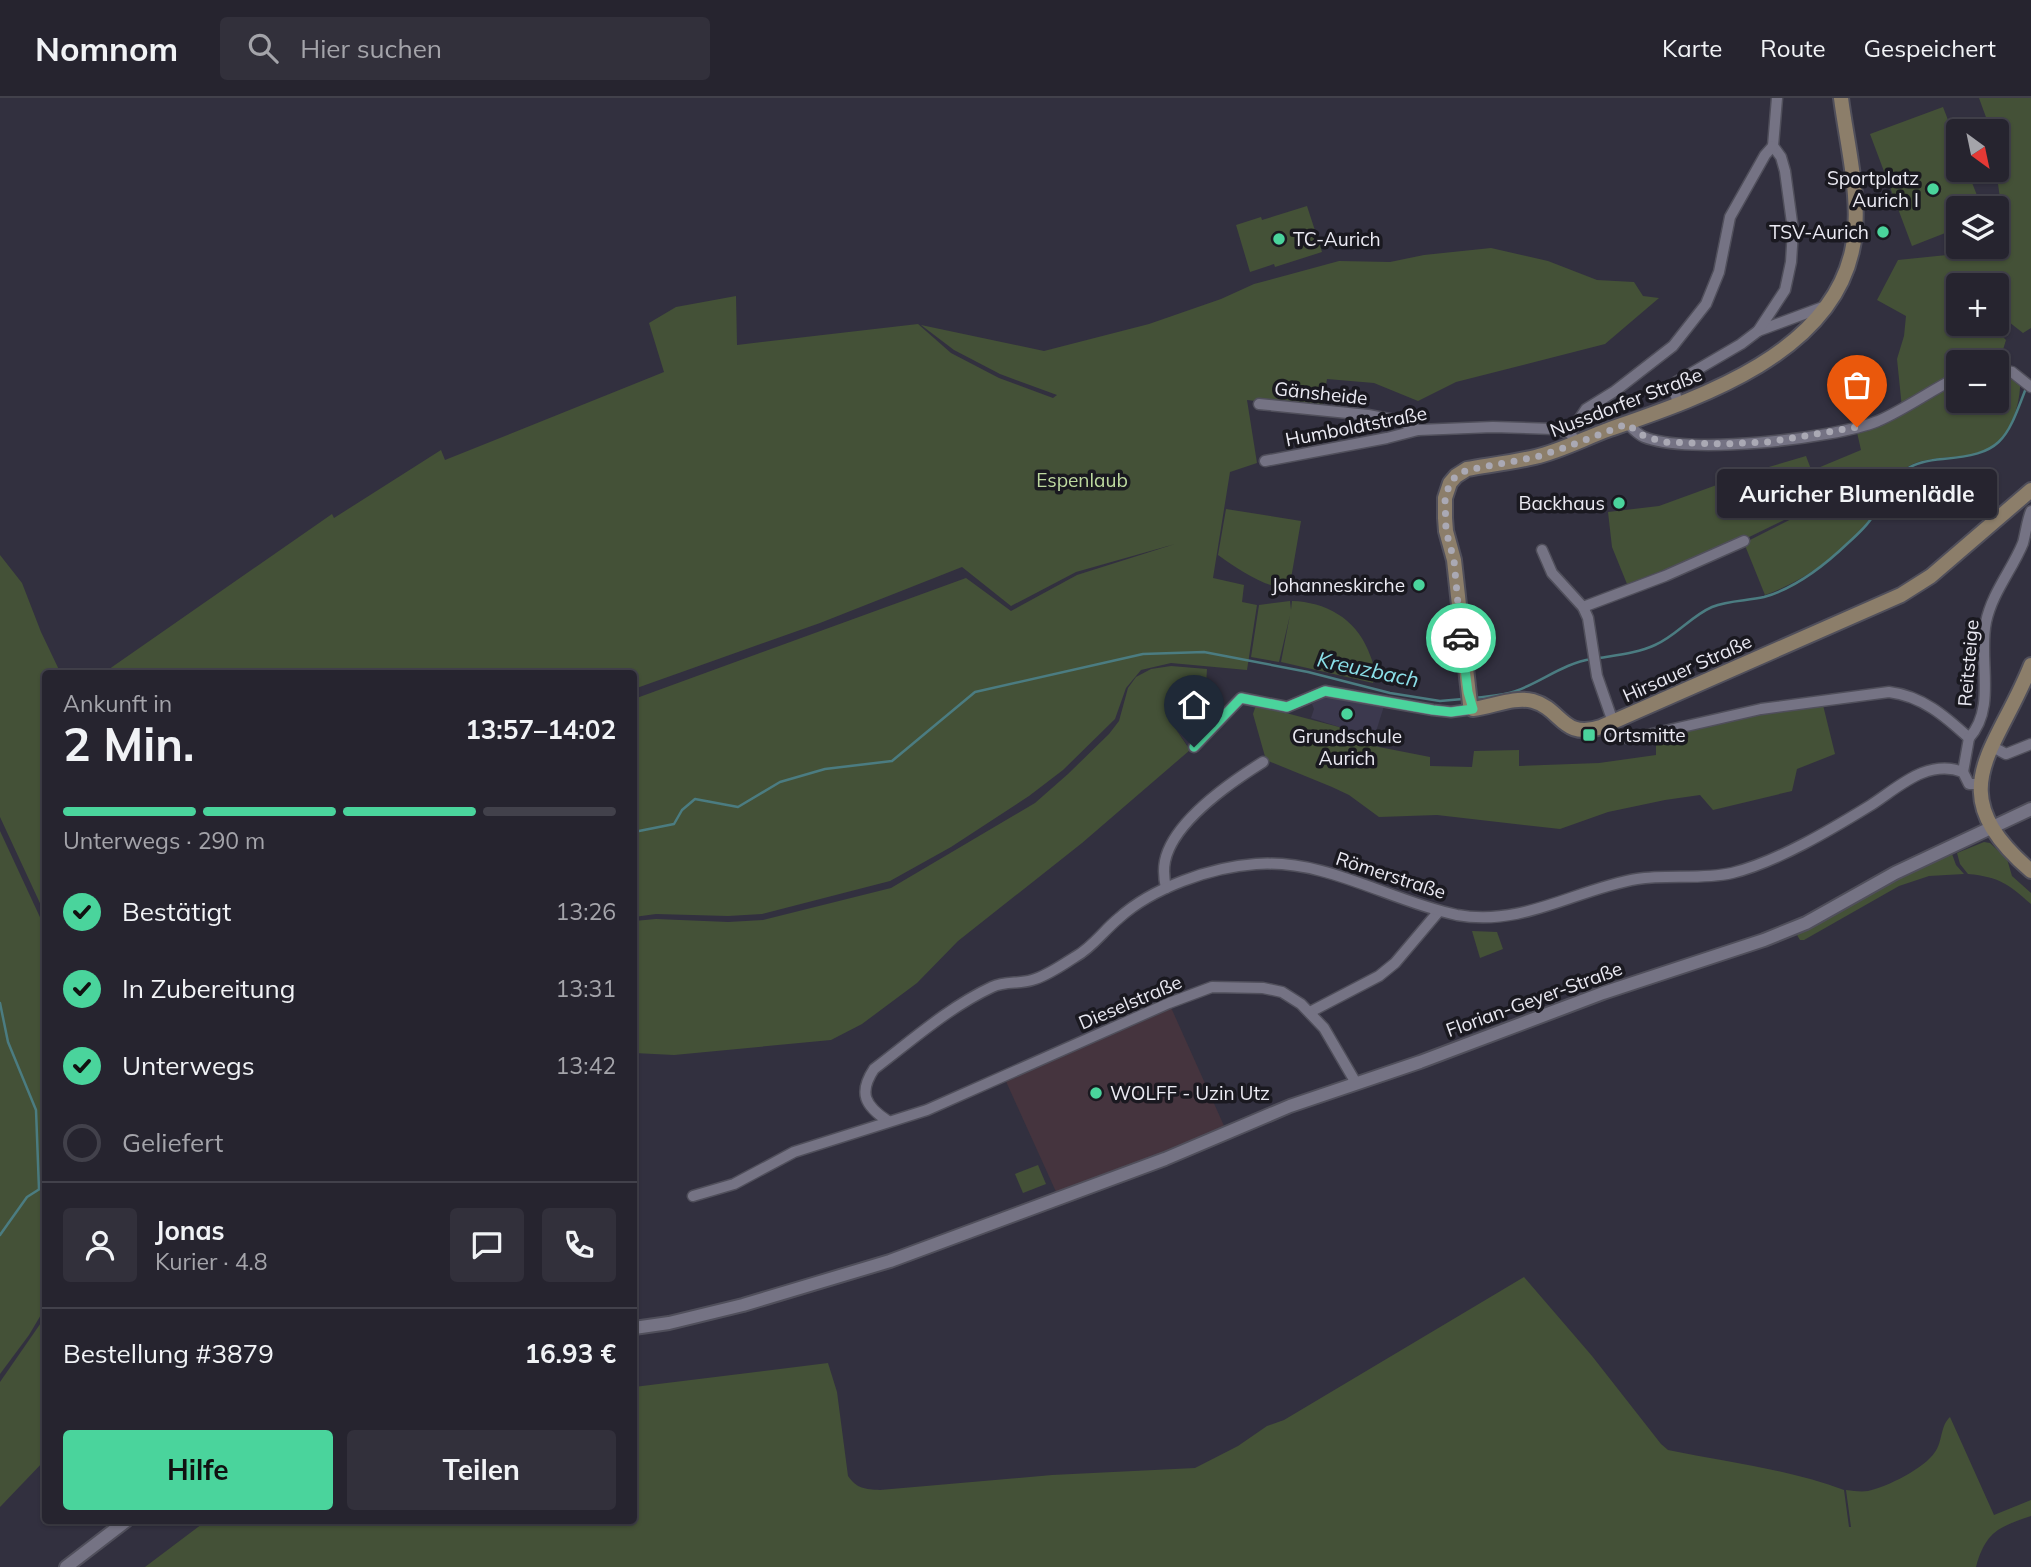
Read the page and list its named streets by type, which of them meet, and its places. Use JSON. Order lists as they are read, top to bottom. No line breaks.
{"streets":{"main road":["Nussdorfer Straße","Hirsauer Straße"],"street":["Gänsheide","Humboldtstraße","Reitsteige","Römerstraße","Florian-Geyer-Straße","Dieselstraße"]},"crossings":[["Gänsheide","Humboldtstraße"],["Nussdorfer Straße","Humboldtstraße"],["Nussdorfer Straße","Hirsauer Straße"],["Reitsteige","Römerstraße"],["Römerstraße","Dieselstraße"],["Florian-Geyer-Straße","Dieselstraße"]],"water":["Kreuzbach"],"parks":["Espenlaub"],"places":{"other":["Sportplatz Aurich I","TSV-Aurich","TC-Aurich","Auricher Blumenlädle","Backhaus","Johanneskirche","Grundschule Aurich","WOLFF - Uzin Utz"],"transit":["Ortsmitte"]},"north":"bottom right","page":{"header":"Nomnom","search":"Hier suchen","nav":["Karte","Route","Gespeichert"],"map_buttons":["+","−"],"bubble":"Auricher Blumenlädle","heading":["2 Min.","Ankunft in","13:57–14:02"],"panel":["Jonas","Kurier · 4.8","Bestellung #3879","16.93 €"],"bar":"Unterwegs · 290 m","list":[["Bestätigt","13:26"],["In Zubereitung","13:31"],["Unterwegs","13:42"],"Geliefert"],"buttons":["Hilfe","Teilen"]}}
